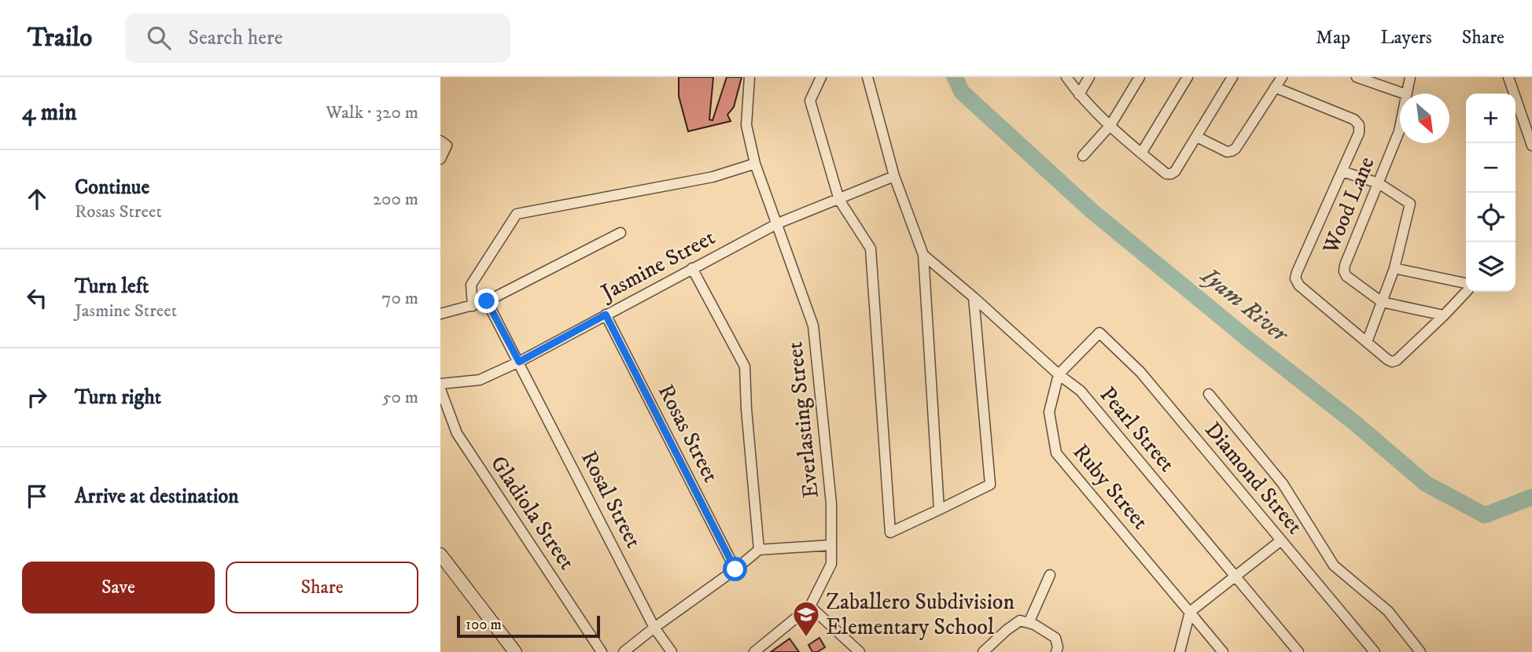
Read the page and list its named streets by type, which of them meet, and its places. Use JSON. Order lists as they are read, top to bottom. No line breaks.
{"streets":{"street":["Wood Lane","Jasmine Street","Everlasting Street","Pearl Street","Rosas Street","Diamond Street","Ruby Street","Rosal Street","Gladiola Street"]},"crossings":[["Jasmine Street","Everlasting Street"],["Jasmine Street","Rosas Street"],["Jasmine Street","Rosal Street"],["Pearl Street","Diamond Street"],["Pearl Street","Ruby Street"],["Diamond Street","Ruby Street"]],"water":["Iyam River"],"places":{"school or university":["Zaballero Subdivision Elementary School"]},"scale_bar":"100 m","north":"bottom right","page":{"header":"Trailo","search":"Search here","nav":["Map","Layers","Share"],"heading":["4 min","Walk · 320 m"],"map_buttons":["+","−"],"list":[["Continue","Rosas Street","200 m"],["Turn left","Jasmine Street","70 m"],["Turn right","50 m"],"Arrive at destination"],"buttons":["Save","Share"],"scale":"100 m"}}
